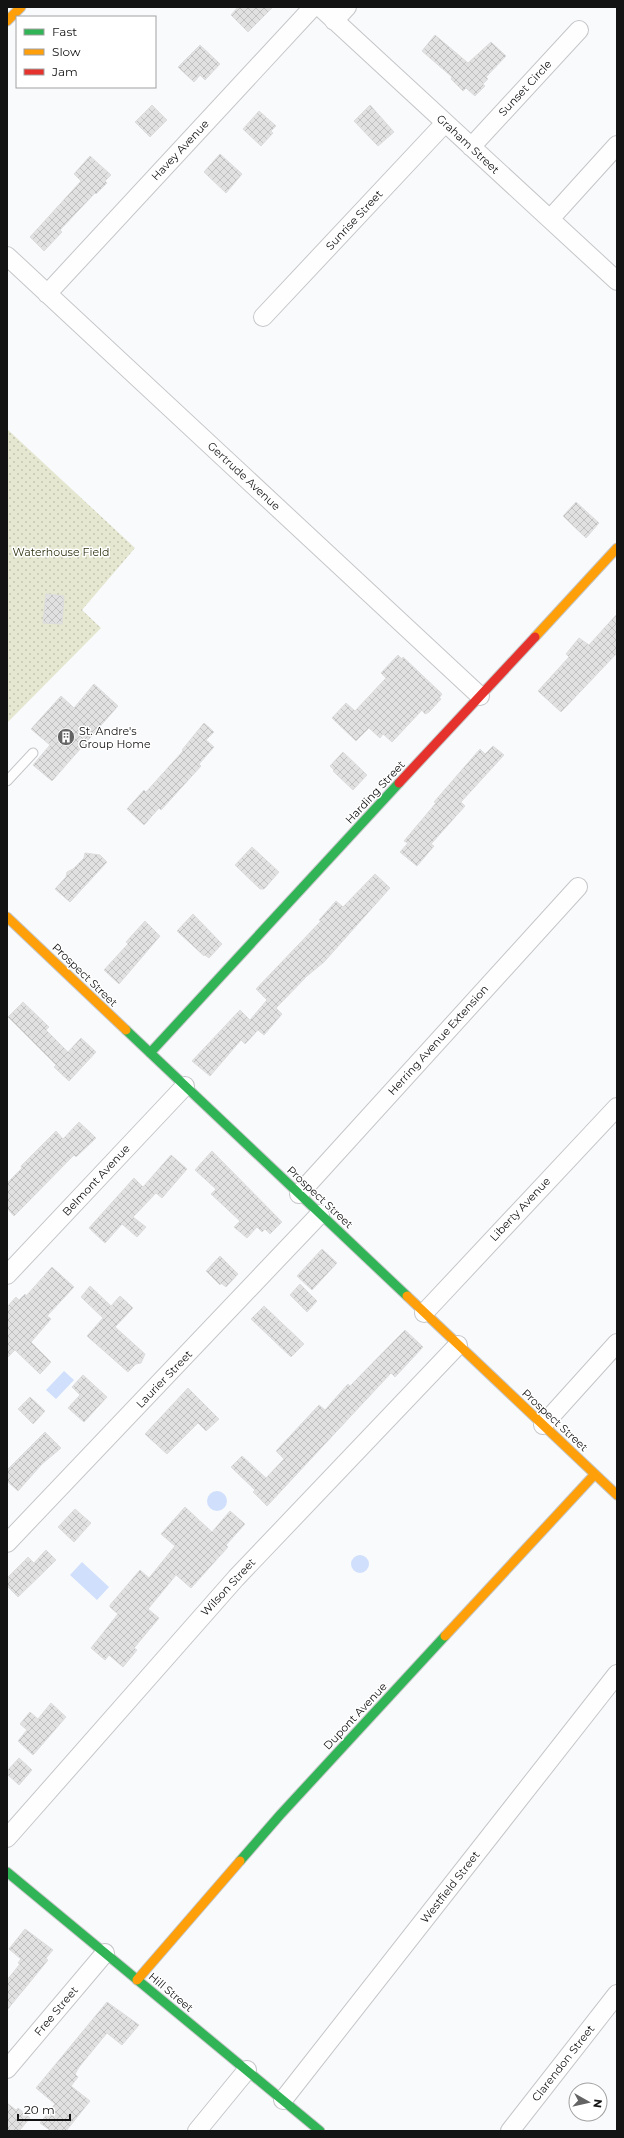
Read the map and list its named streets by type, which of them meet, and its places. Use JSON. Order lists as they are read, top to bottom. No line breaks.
{"streets":{"street":["Sunset Circle","Graham Street","Havey Avenue","Sunrise Street","Gertrude Avenue","Harding Street","Prospect Street","Herring Avenue Extension","Belmont Avenue","Liberty Avenue","Laurier Street","Wilson Street","Dupont Avenue","Westfield Street","Hill Street","Free Street","Clarendon Street"]},"crossings":[["Sunset Circle","Graham Street"],["Graham Street","Sunrise Street"],["Havey Avenue","Gertrude Avenue"],["Gertrude Avenue","Harding Street"],["Harding Street","Prospect Street"],["Prospect Street","Herring Avenue Extension"],["Prospect Street","Belmont Avenue"],["Prospect Street","Liberty Avenue"],["Prospect Street","Laurier Street"],["Prospect Street","Wilson Street"],["Prospect Street","Dupont Avenue"],["Dupont Avenue","Hill Street"],["Westfield Street","Hill Street"],["Hill Street","Free Street"]],"parks":["Waterhouse Field"],"places":{"building":["St. Andre's Group Home"]},"legend":["Fast","Slow","Jam"],"scale_bar":"20 m","north":"right"}
